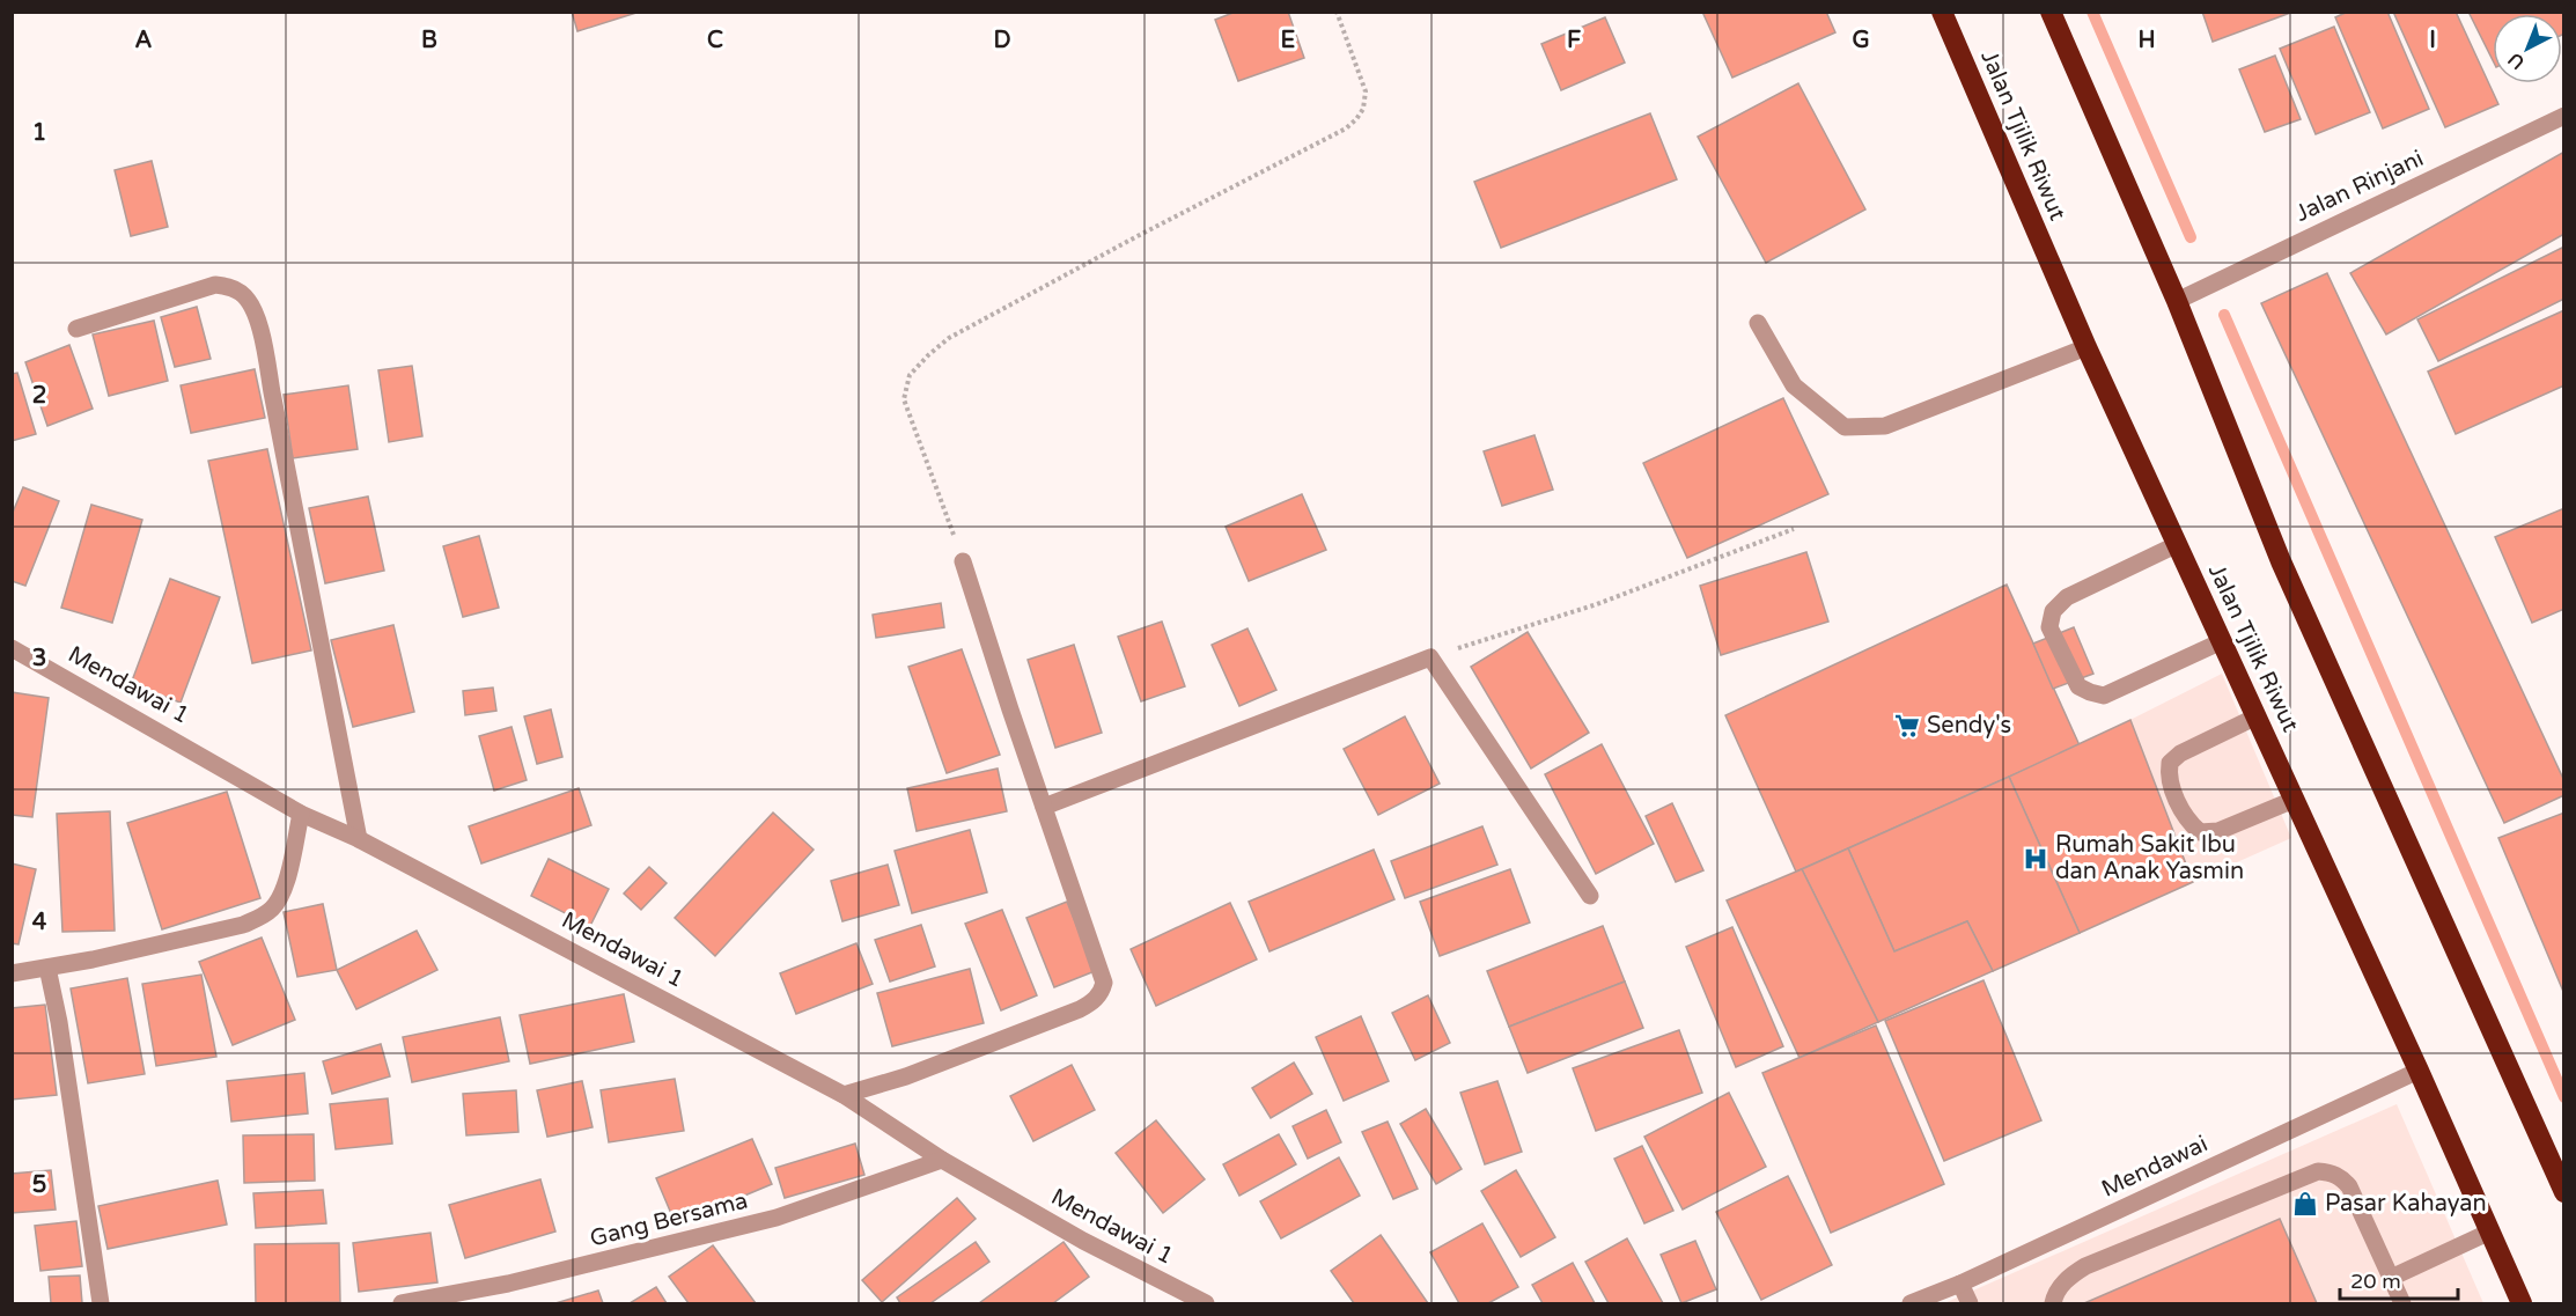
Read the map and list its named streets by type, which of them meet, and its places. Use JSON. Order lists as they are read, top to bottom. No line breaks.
{"streets":{"highway":["Jalan Tjilik Riwut"],"street":["Jalan Rinjani","Mendawai 1","Mendawai","Gang Bersama"]},"crossings":[["Jalan Tjilik Riwut","Mendawai"],["Mendawai 1","Gang Bersama"]],"places":{"supermarket":["Sendy's"],"hospital":["Rumah Sakit Ibu dan Anak Yasmin"],"shop":["Pasar Kahayan"]},"scale_bar":"20 m","north":"bottom left","grid":{"columns":["A","B","C","D","E","F","G","H","I"],"rows":["1","2","3","4","5"]}}
